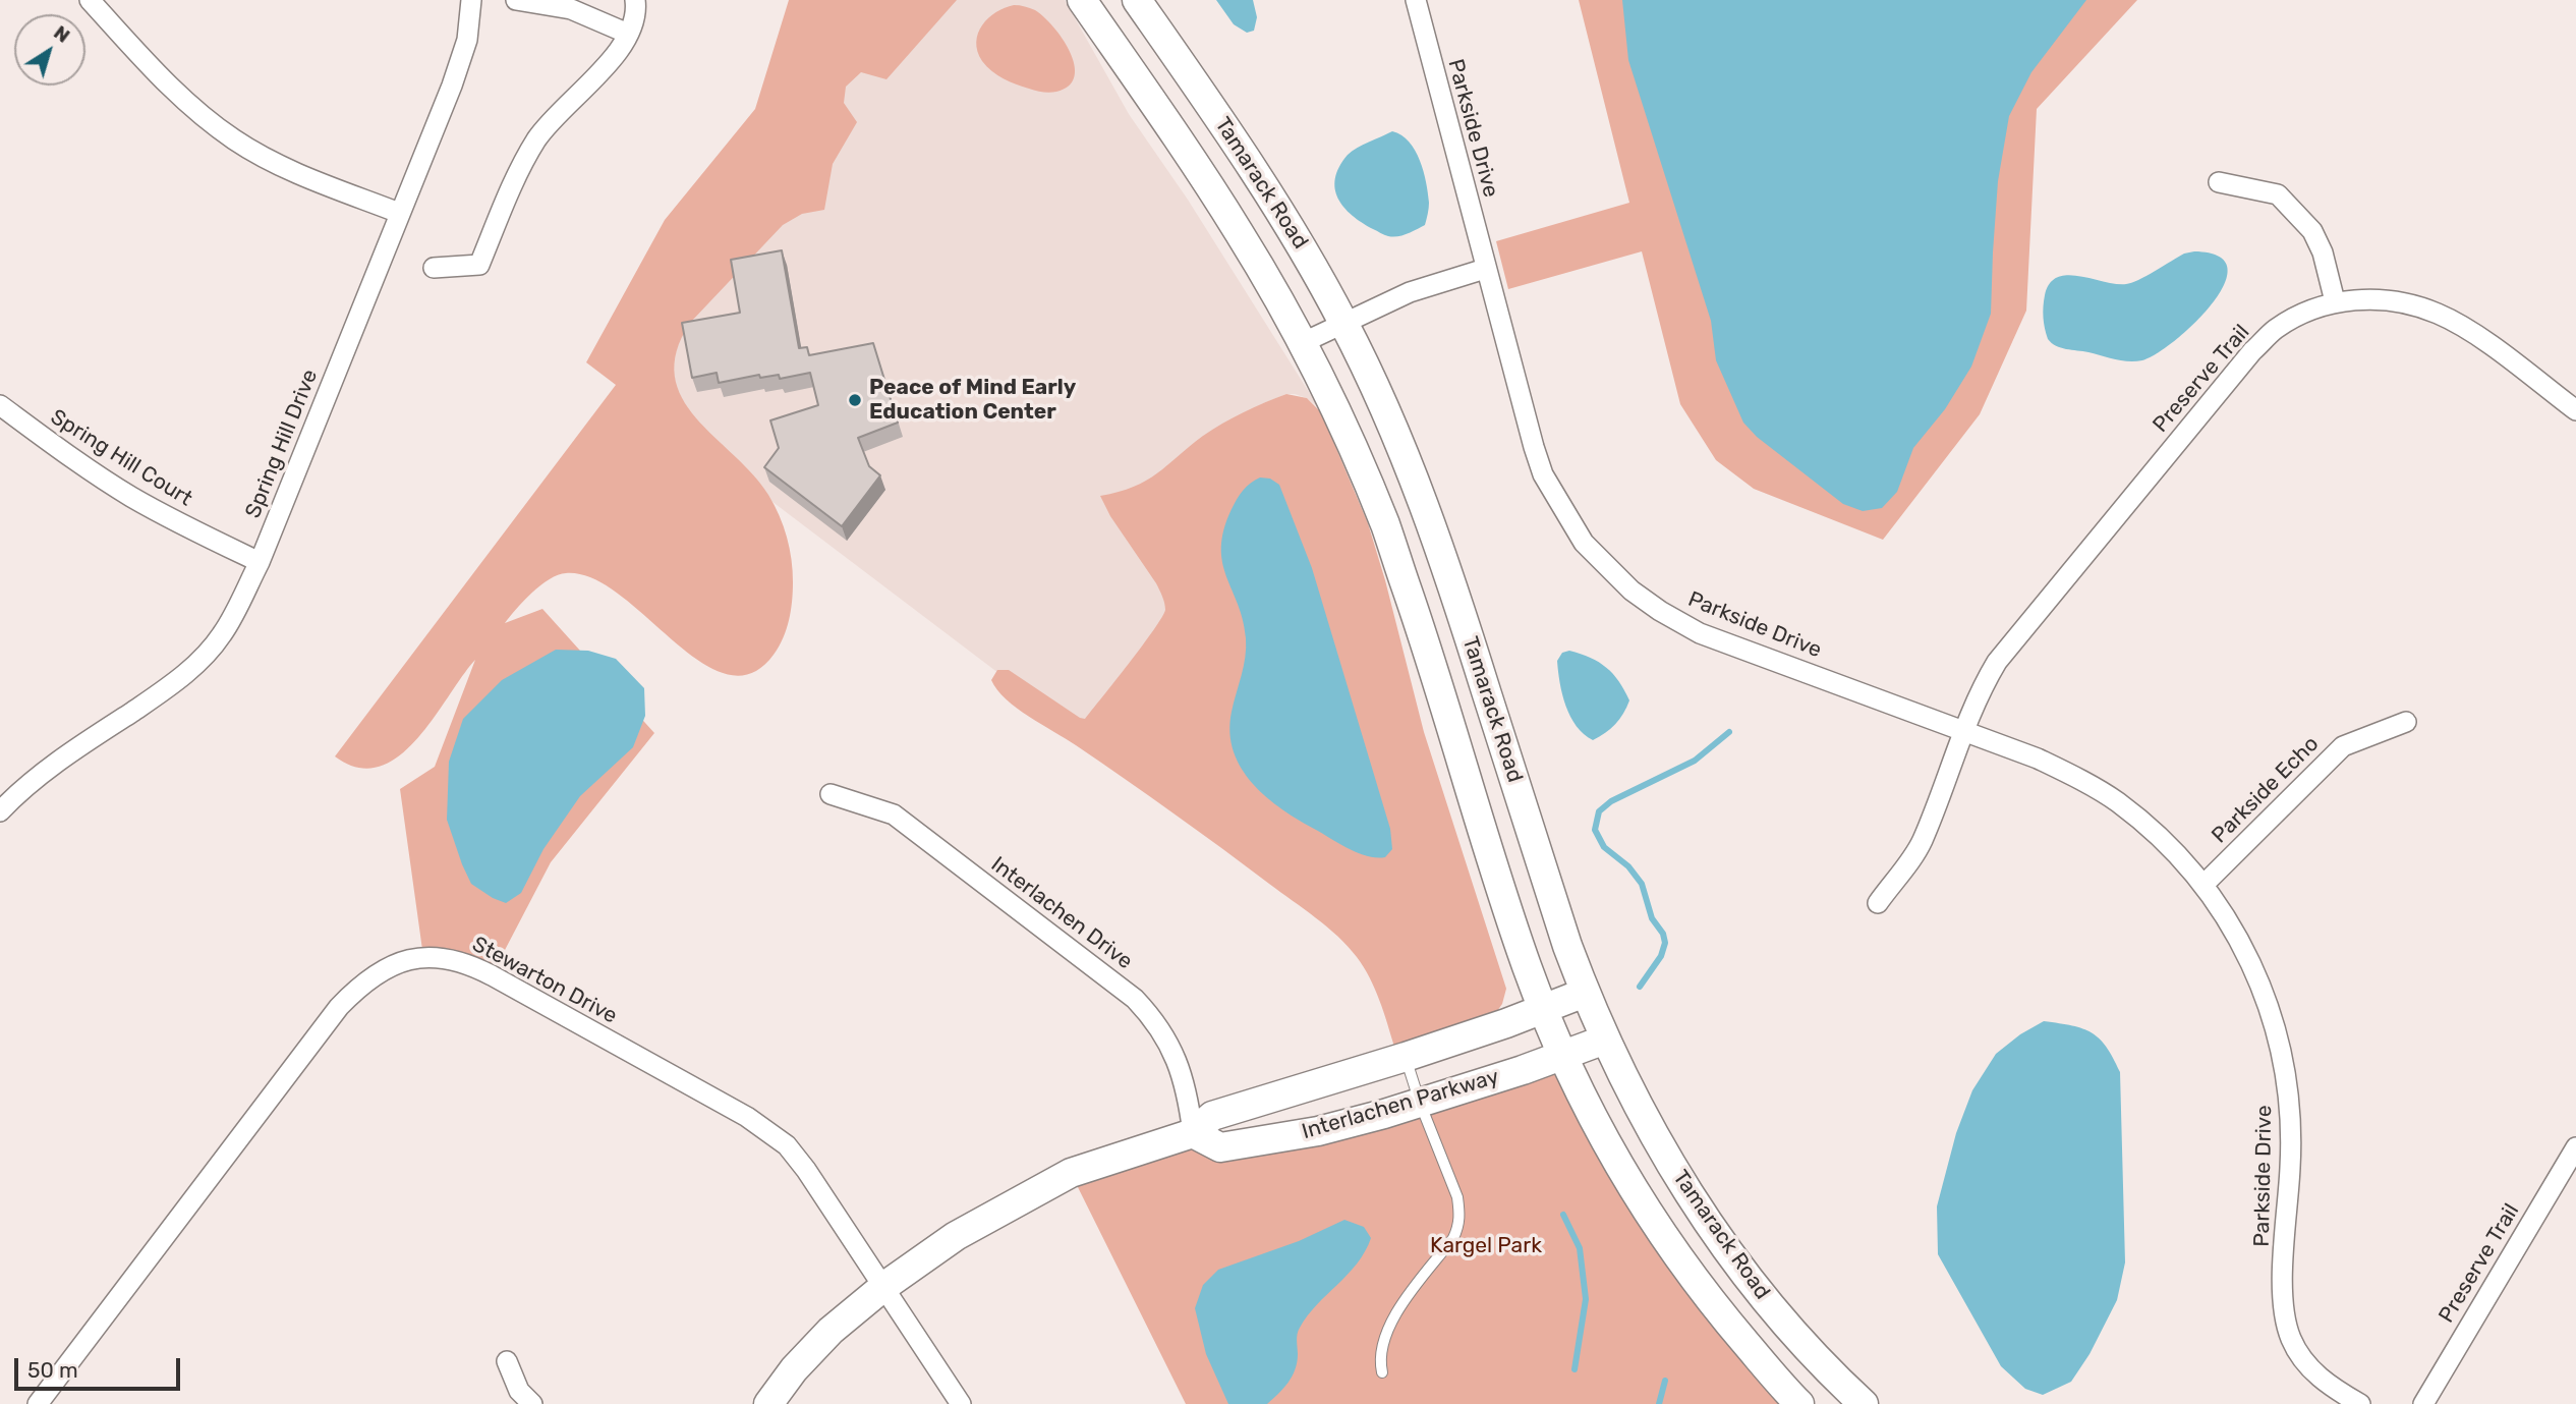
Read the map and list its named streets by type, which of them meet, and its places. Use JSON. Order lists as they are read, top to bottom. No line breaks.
{"streets":{"street":["Parkside Drive","Tamarack Road","Preserve Trail","Spring Hill Drive","Spring Hill Court","Parkside Echo","Interlachen Drive","Stewarton Drive","Interlachen Parkway"]},"crossings":[["Parkside Drive","Preserve Trail"],["Parkside Drive","Parkside Echo"],["Tamarack Road","Interlachen Parkway"],["Spring Hill Drive","Spring Hill Court"],["Interlachen Drive","Interlachen Parkway"],["Stewarton Drive","Interlachen Parkway"]],"parks":["Kargel Park"],"places":["Peace of Mind Early Education Center"],"scale_bar":"50 m","north":"top right"}
